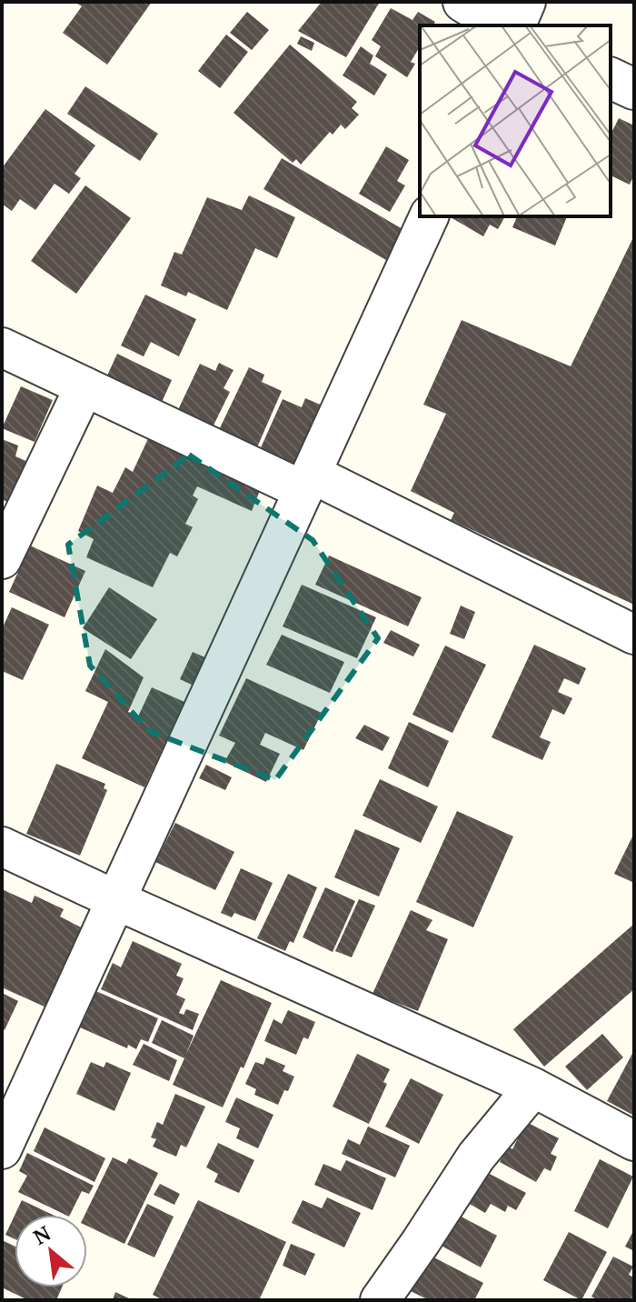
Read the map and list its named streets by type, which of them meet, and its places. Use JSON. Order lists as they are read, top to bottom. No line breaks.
{"north":"top left"}
